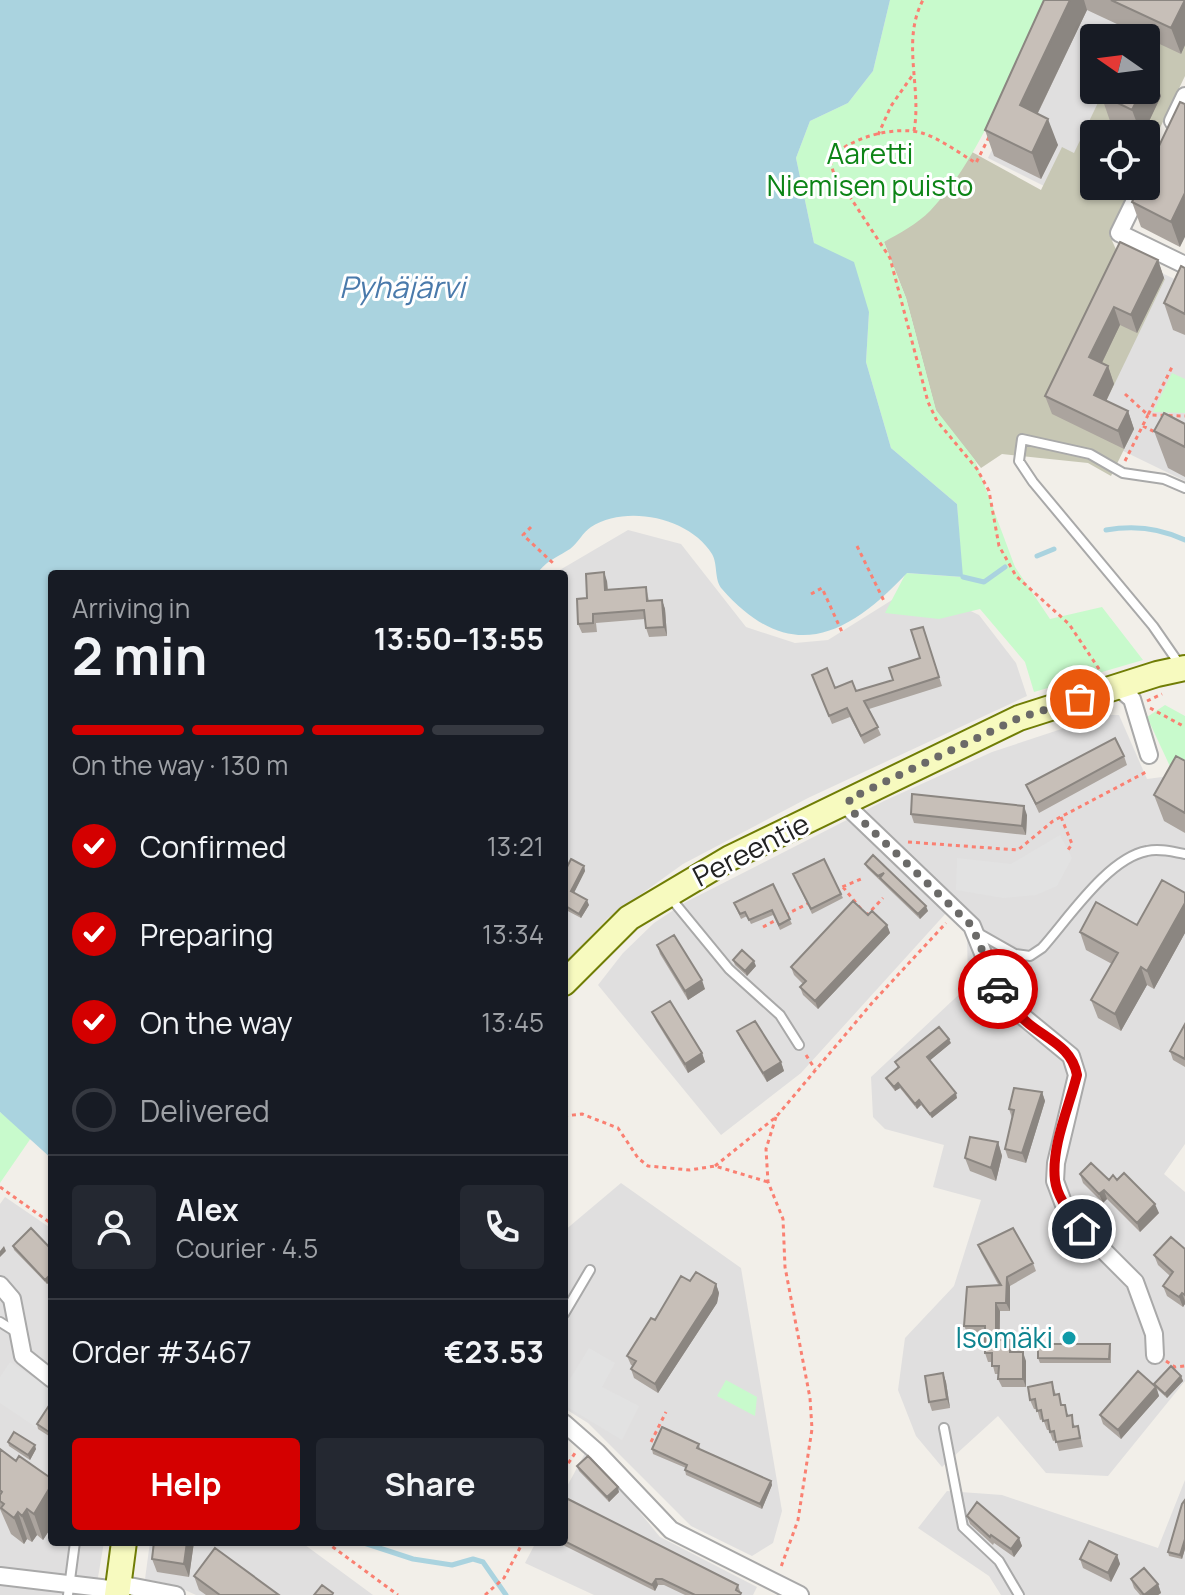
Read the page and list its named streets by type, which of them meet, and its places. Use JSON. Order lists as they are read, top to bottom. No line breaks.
{"streets":{"street":["Pereentie"]},"water":["Pyhäjärvi"],"parks":["Aaretti Niemisen puisto"],"places":["Isomäki"],"north":"left","page":{"heading":["2 min","Arriving in","13:50–13:55"],"panel":["Alex","Courier · 4.5","Order #3467","€23.53"],"bar":"On the way · 130 m","list":[["Confirmed","13:21"],["Preparing","13:34"],["On the way","13:45"],"Delivered"],"buttons":["Help","Share"]}}
